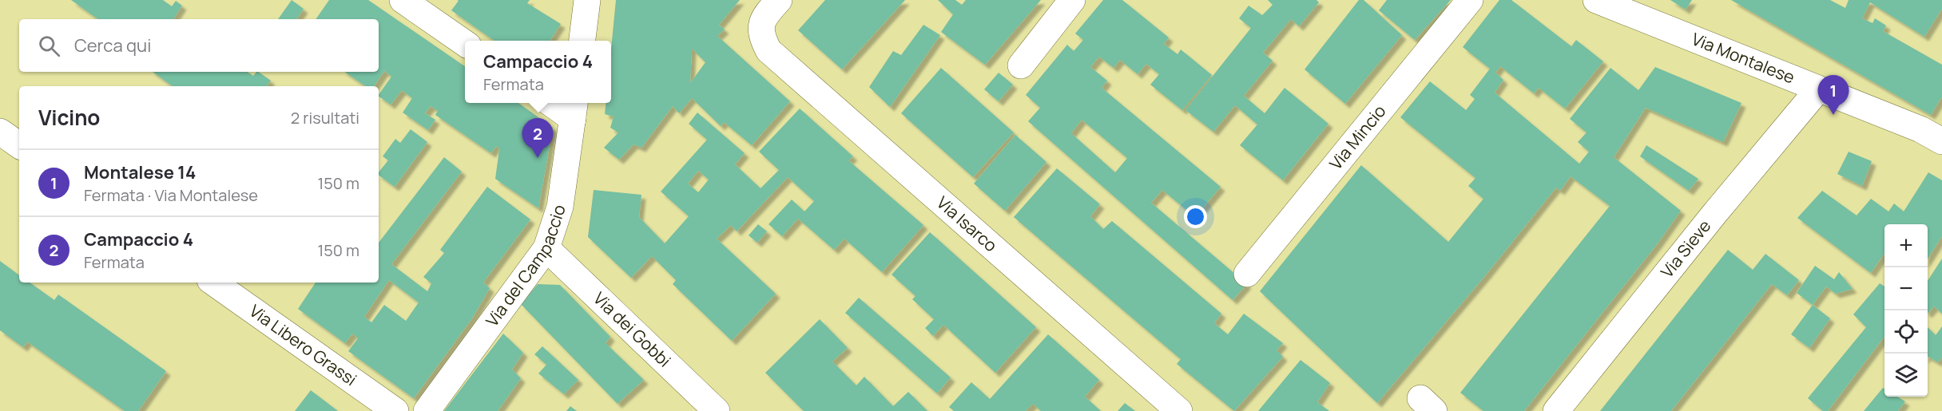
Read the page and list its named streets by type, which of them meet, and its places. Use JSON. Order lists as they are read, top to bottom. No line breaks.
{"streets":{"street":["Via Montalese","Via Mincio","Via Isarco","Via Sieve","Via del Campaccio","Via dei Gobbi","Via Libero Grassi"]},"crossings":[["Via Montalese","Via Sieve"],["Via del Campaccio","Via dei Gobbi"]],"page":{"search":"Cerca qui","popup":["Campaccio 4","Fermata"],"pins":["1","2"],"heading":["Vicino","2 risultati"],"list":[{"mark":"1","name":"Montalese 14","note":"Fermata · Via Montalese","value":"150 m"},{"mark":"2","name":"Campaccio 4","note":"Fermata","value":"150 m"}],"map_buttons":["+","−"]}}
